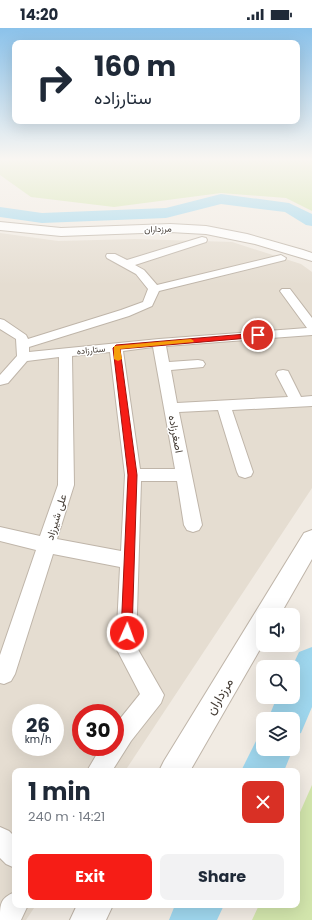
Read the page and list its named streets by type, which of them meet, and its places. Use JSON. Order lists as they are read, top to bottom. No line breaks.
{"streets":{"street":["مرزداران","ستارزاده","اصغرزاده","علی شیرزاد"]},"crossings":[["ستارزاده","اصغرزاده"],["ستارزاده","علی شیرزاد"]],"page":{"status":"14:20","turn":["160 m","ستارزاده"],"speed":"26 km/h","limit":"30","heading":["1 min","240 m · 14:21"],"buttons":["Exit","Share"]}}
